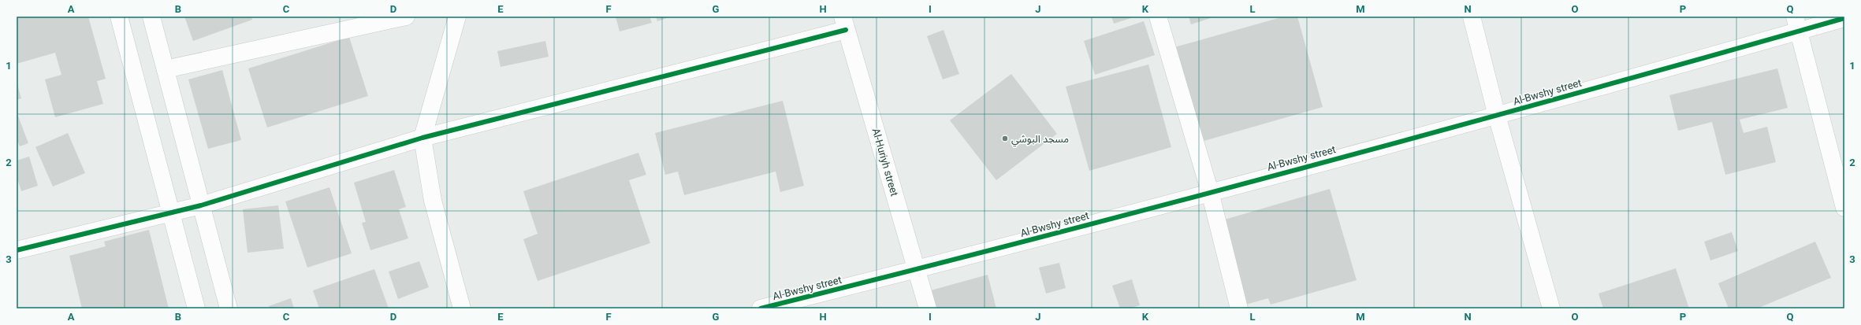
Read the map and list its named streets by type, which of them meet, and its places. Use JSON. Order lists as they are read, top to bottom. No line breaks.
{"streets":{"street":["Al-Bwshy street","Al-Huriyh street"]},"crossings":[["Al-Bwshy street","Al-Huriyh street"]],"places":["مسجد البوشي"],"grid":{"columns":["A","B","C","D","E","F","G","H","I","J","K","L","M","N","O","P","Q"],"rows":["1","2","3"]}}
